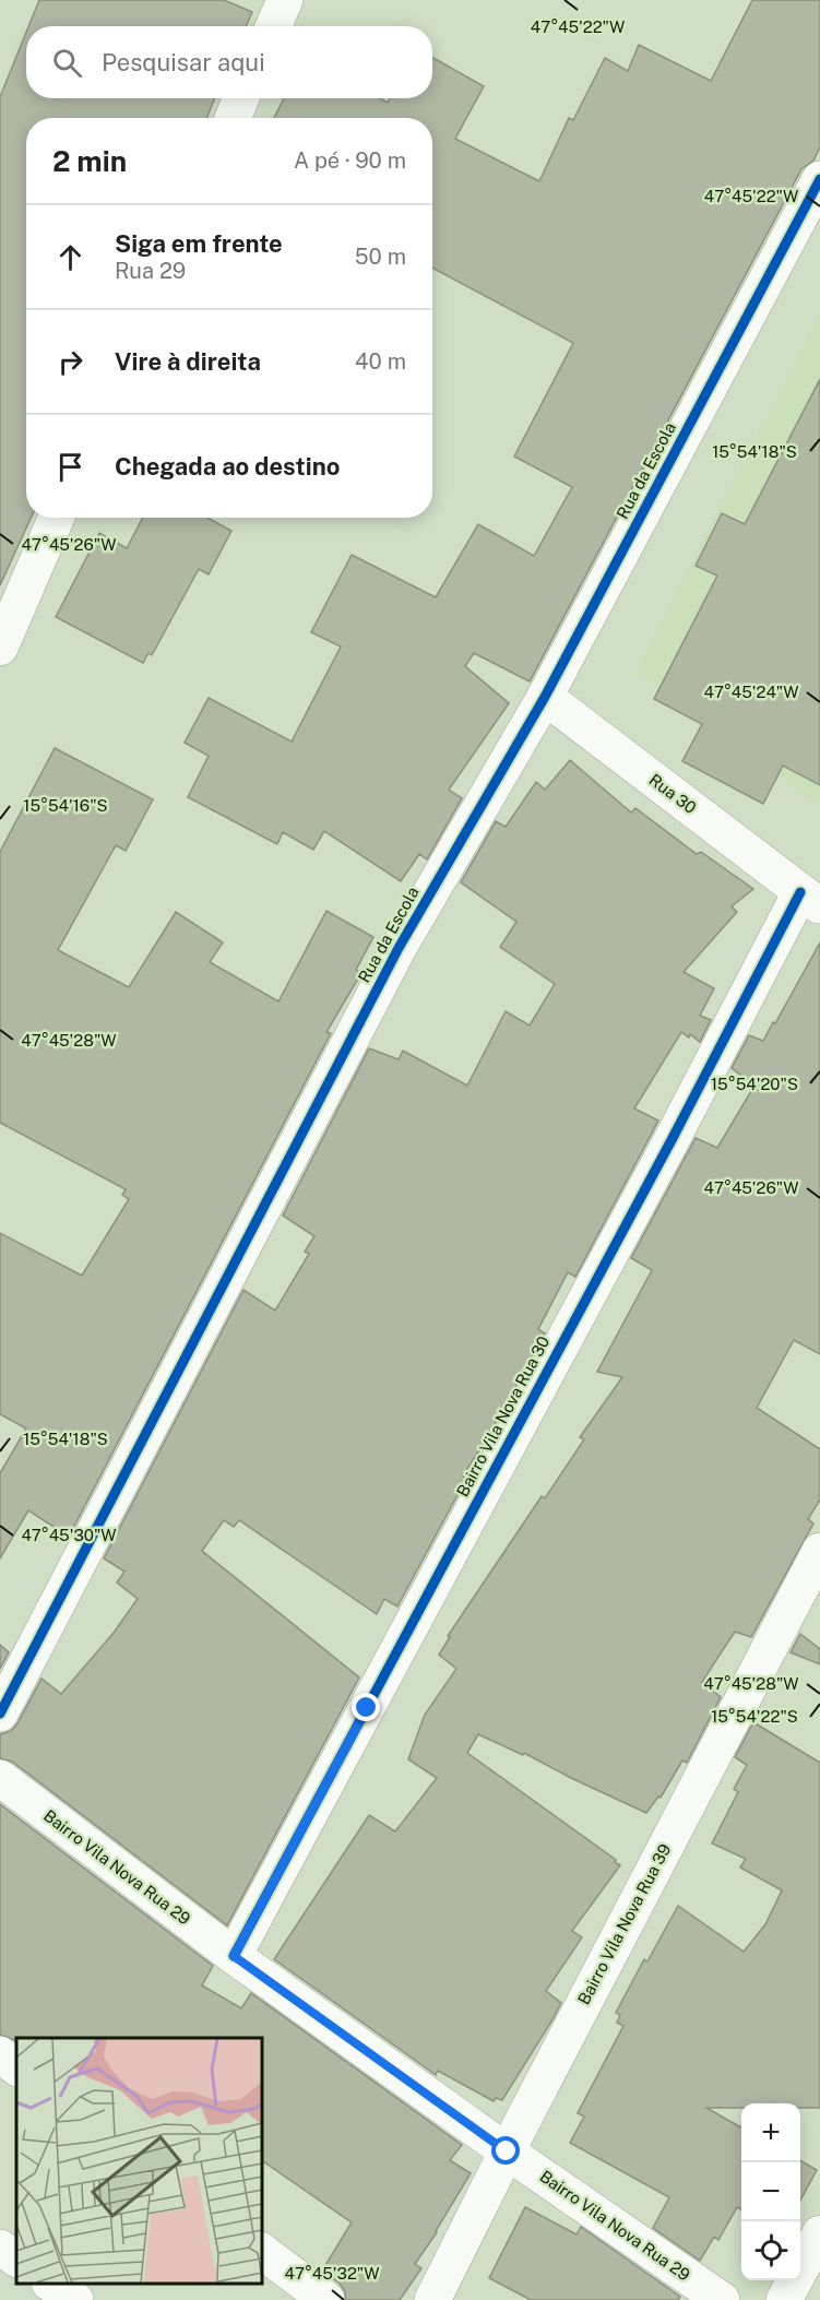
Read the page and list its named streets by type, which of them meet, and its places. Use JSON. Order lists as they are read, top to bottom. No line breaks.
{"streets":{"street":["Rua da Escola","Rua 30","Bairro Vila Nova Rua 30","Bairro Vila Nova Rua 29","Bairro Vila Nova Rua 39"]},"crossings":[["Rua da Escola","Rua 30"],["Rua 30","Bairro Vila Nova Rua 30"],["Bairro Vila Nova Rua 30","Bairro Vila Nova Rua 29"],["Bairro Vila Nova Rua 29","Bairro Vila Nova Rua 39"]],"page":{"search":"Pesquisar aqui","heading":["2 min","A pé · 90 m"],"list":[["Siga em frente","Rua 29","50 m"],["Vire à direita","40 m"],"Chegada ao destino"],"map_buttons":["+","−"]},"coordinates":["47°45'22\"W","15°54'18\"S","47°45'26\"W","47°45'24\"W","15°54'16\"S","47°45'28\"W","15°54'20\"S","47°45'30\"W","15°54'22\"S","47°45'32\"W"]}
